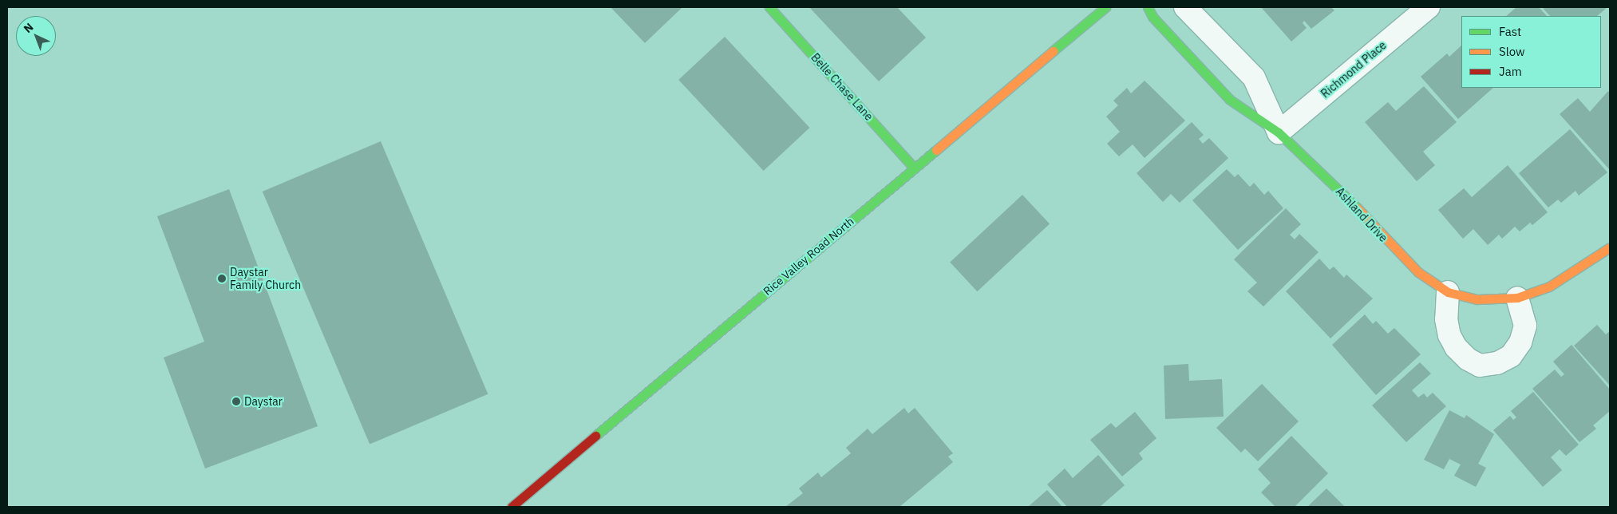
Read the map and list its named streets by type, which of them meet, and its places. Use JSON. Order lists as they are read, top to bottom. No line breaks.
{"streets":{"street":["Richmond Place","Belle Chase Lane","Ashland Drive","Rice Valley Road North"]},"crossings":[["Richmond Place","Ashland Drive"],["Belle Chase Lane","Rice Valley Road North"]],"places":["Daystar Family Church","Daystar"],"legend":["Fast","Slow","Jam"],"north":"top left"}
